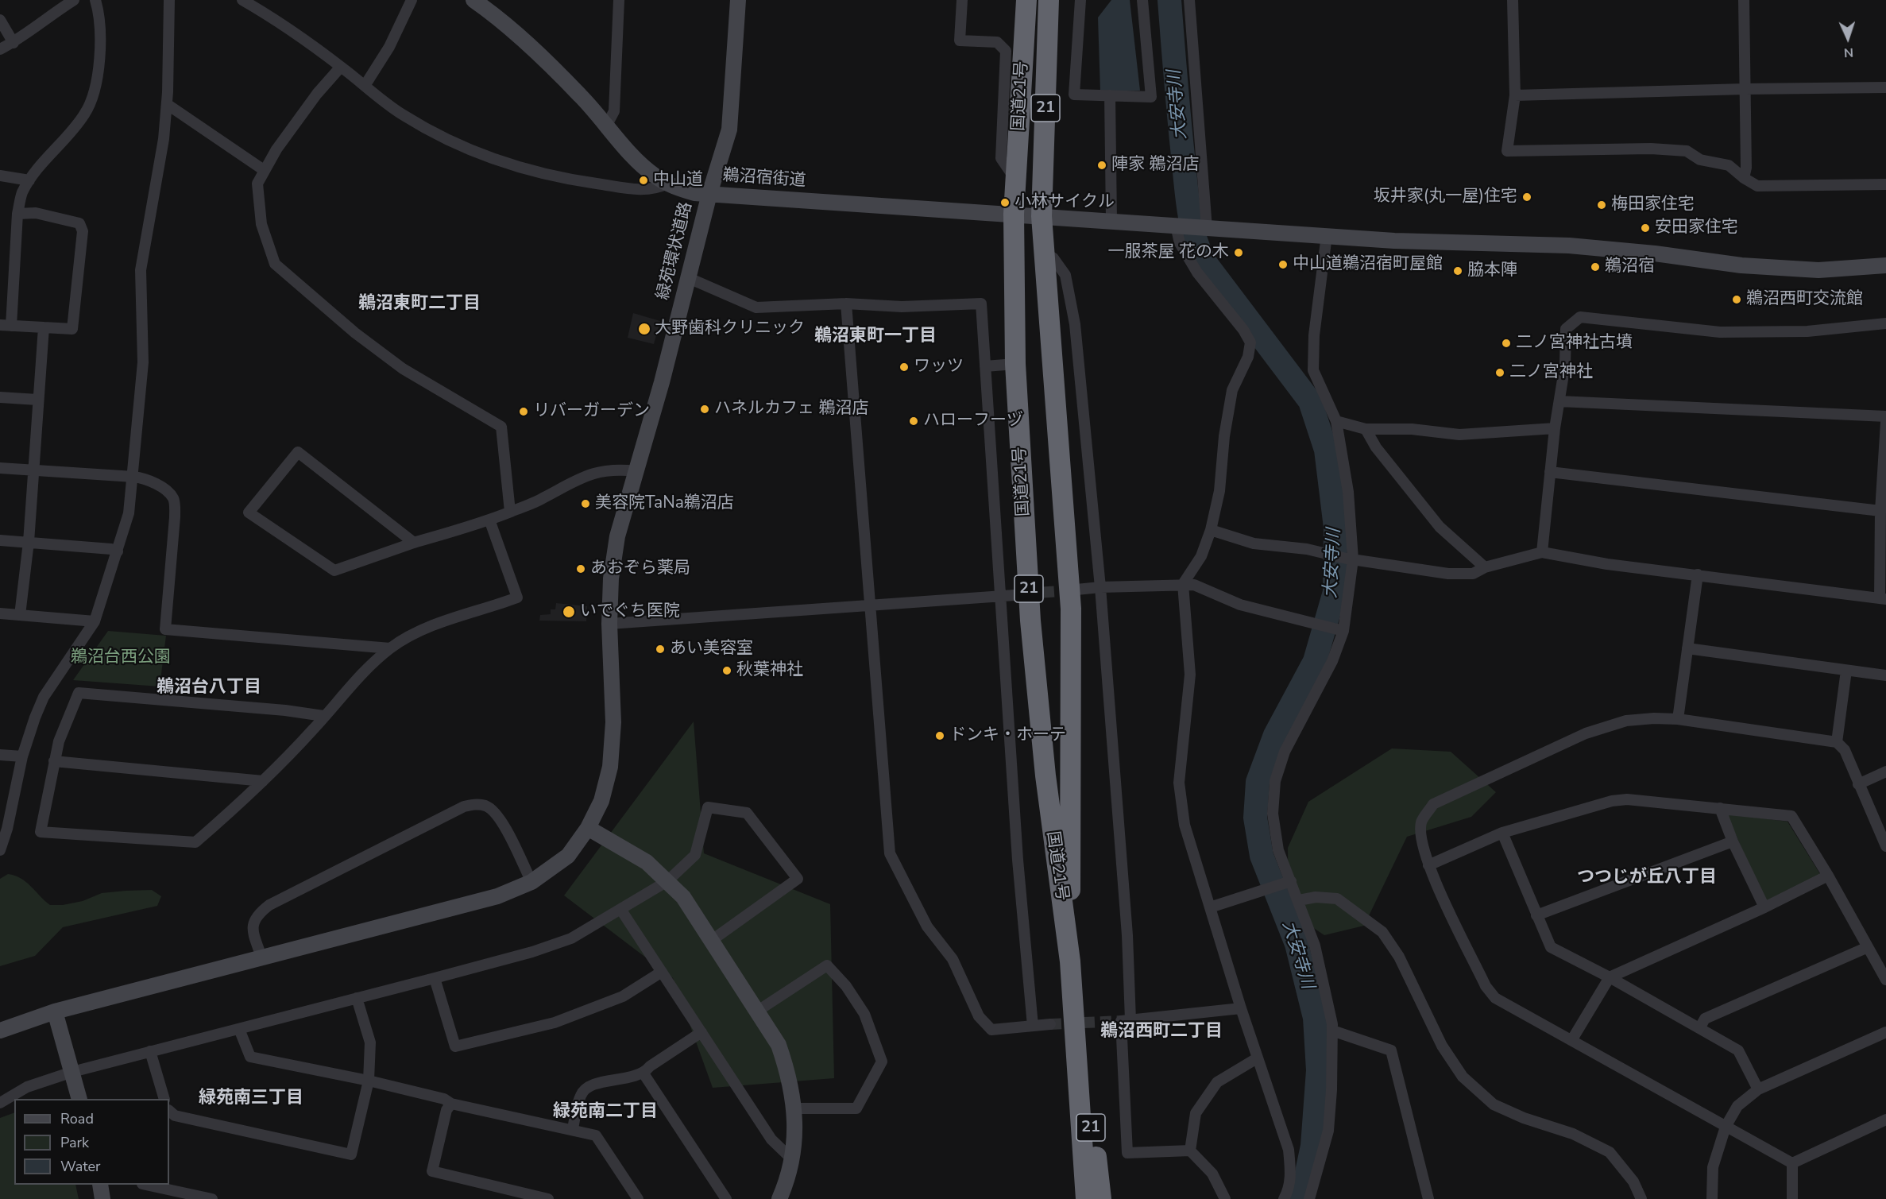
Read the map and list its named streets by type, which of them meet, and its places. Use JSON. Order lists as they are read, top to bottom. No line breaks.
{"streets":{"highway":["国道21号","21"],"street":["鵜沼宿街道","緑苑環状道路"]},"crossings":[["国道21号","21"],["国道21号","鵜沼宿街道"],["鵜沼宿街道","緑苑環状道路"]],"districts":["鵜沼東町二丁目","鵜沼東町一丁目","鵜沼台八丁目","つつじが丘八丁目","鵜沼西町二丁目","緑苑南三丁目","緑苑南二丁目"],"water":["大安寺川"],"parks":["鵜沼台西公園"],"places":["陣家 鵜沼店","中山道","坂井家(丸一屋)住宅","小林サイクル","梅田家住宅","安田家住宅","一服茶屋 花の木","中山道鵜沼宿町屋館","鵜沼宿","脇本陣","鵜沼西町交流館","大野歯科クリニック","二ノ宮神社古墳","ワッツ","二ノ宮神社","ハネルカフェ 鵜沼店","リバーガーデン","ハローフーヅ","美容院TaNa鵜沼店","あおぞら薬局","いでぐち医院","あい美容室","秋葉神社","ドンキ・ホーテ"],"legend":["Road","Park","Water"],"north":"bottom"}
